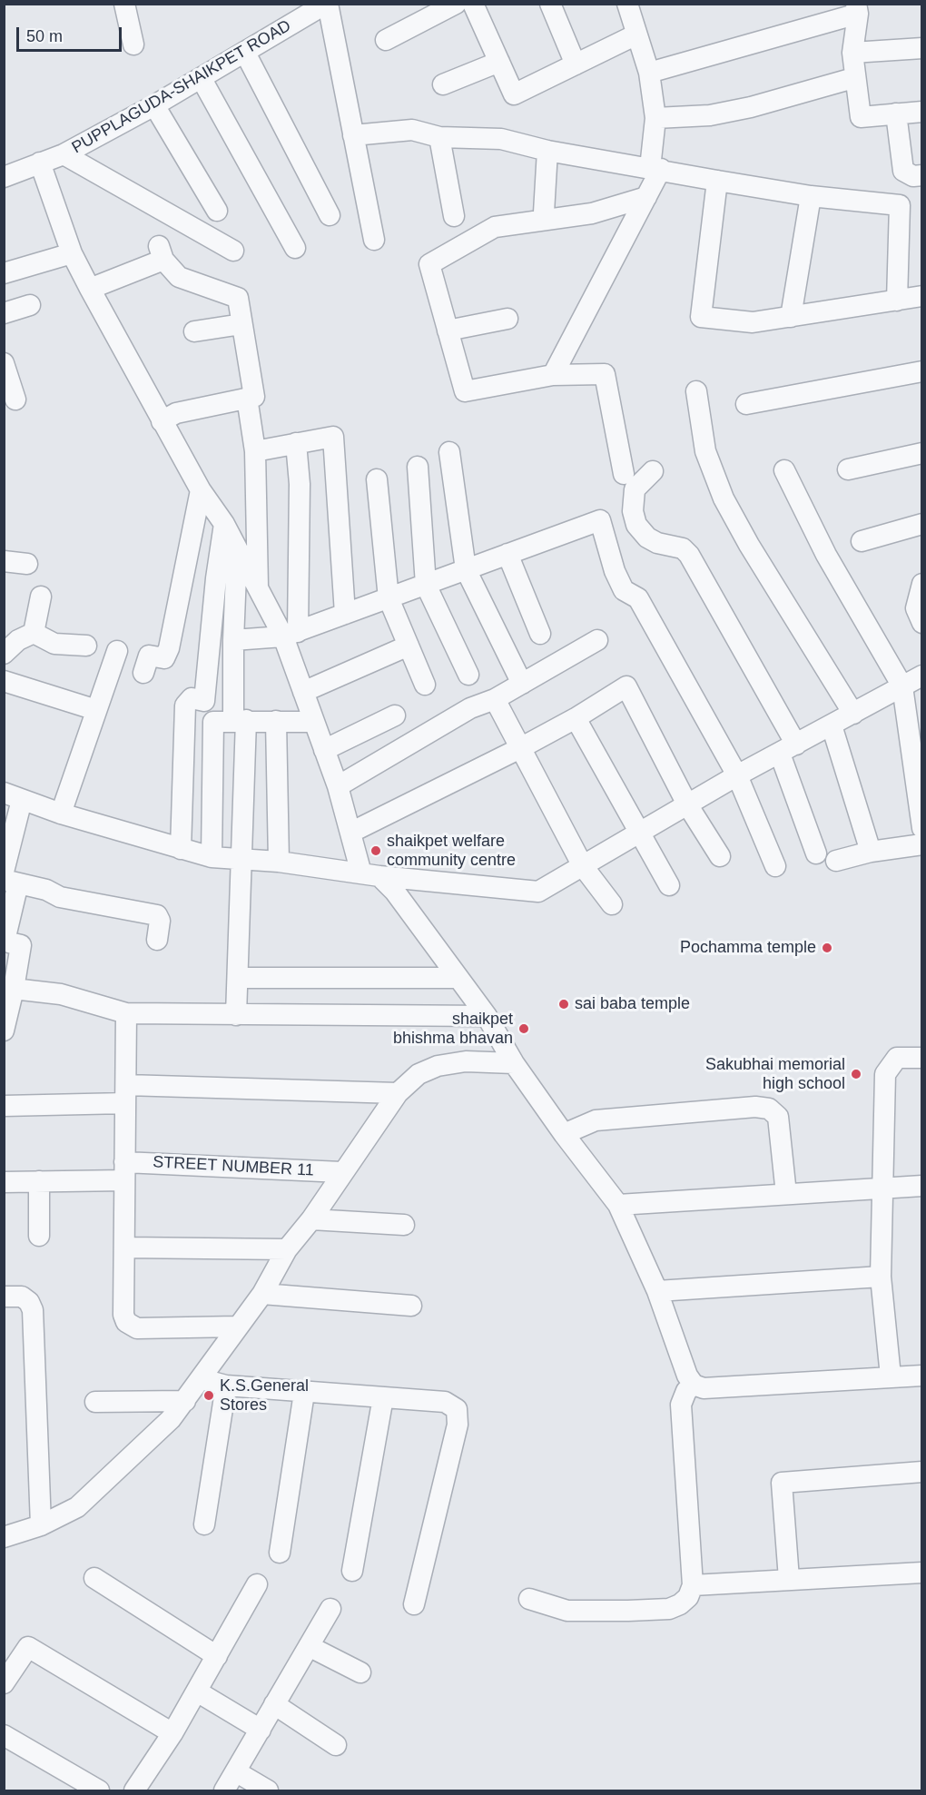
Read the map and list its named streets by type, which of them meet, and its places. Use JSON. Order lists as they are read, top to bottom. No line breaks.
{"streets":{"street":["PUPPLAGUDA-SHAIKPET ROAD","STREET NUMBER 11"]},"places":["shaikpet welfare community centre","Pochamma temple","sai baba temple","shaikpet bhishma bhavan","Sakubhai memorial high school","K.S.General Stores"],"scale_bar":"50 m"}
